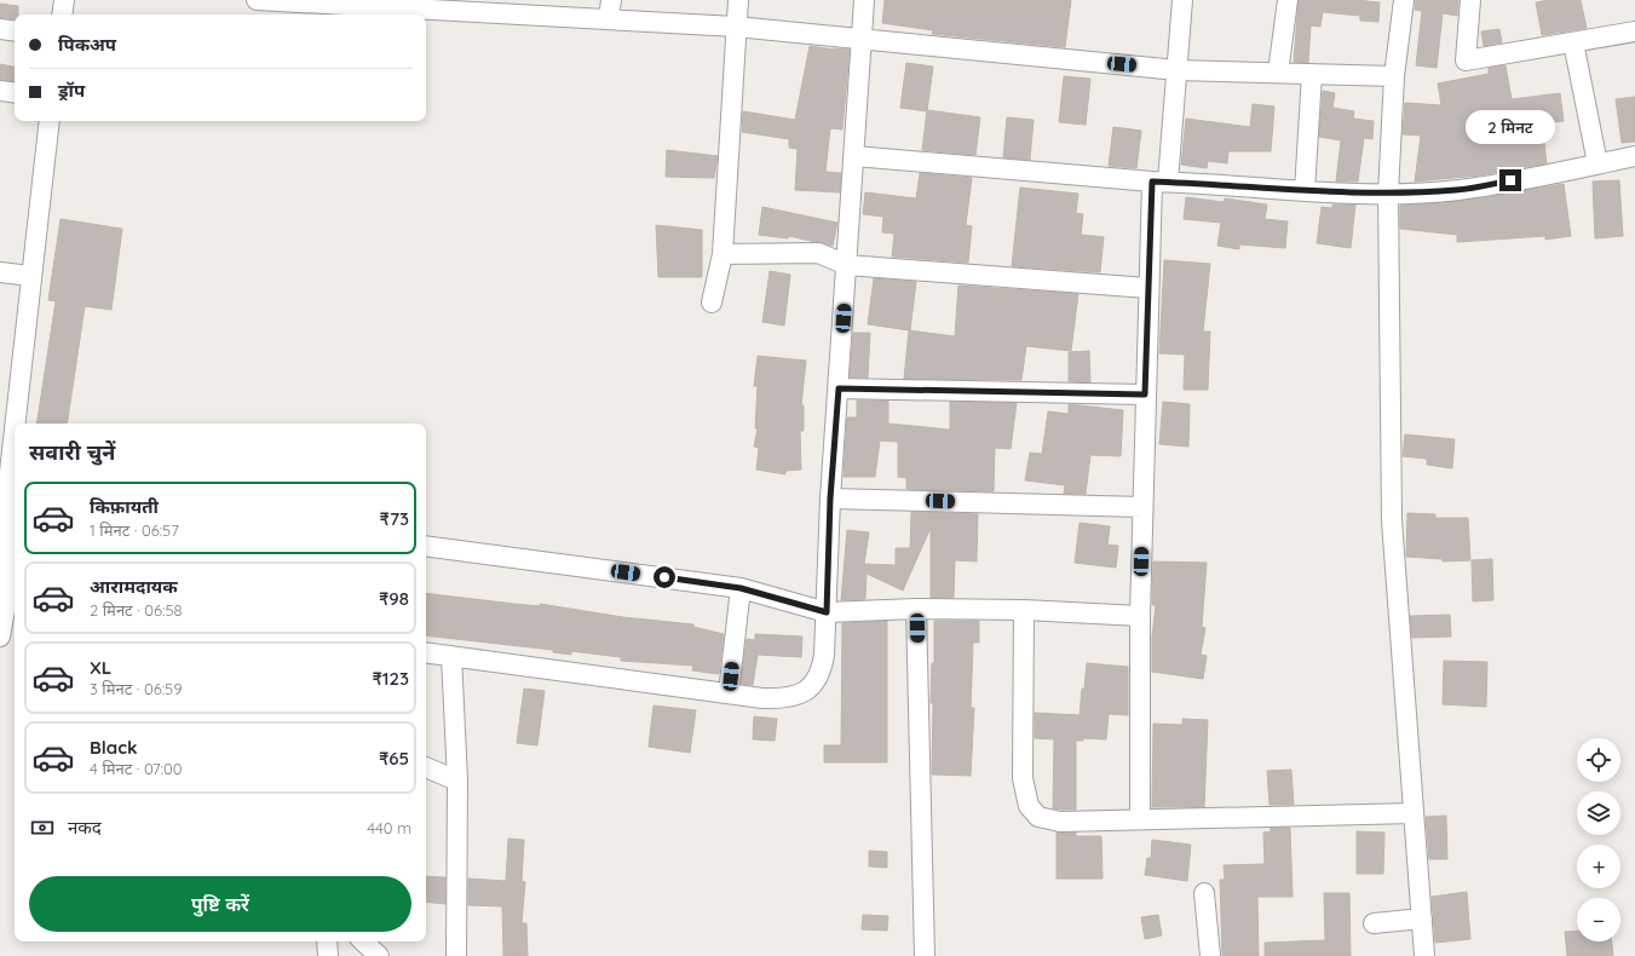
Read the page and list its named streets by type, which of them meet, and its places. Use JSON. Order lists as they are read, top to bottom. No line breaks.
{"page":{"banner":["पिकअप","ड्रॉप"],"bubble":"2 मिनट","heading":"सवारी चुनें","list":[{"name":"किफ़ायती","note":"1 मिनट · 06:57","value":"₹73"},{"name":"आरामदायक","note":"2 मिनट · 06:58","value":"₹98"},{"name":"XL","note":"3 मिनट · 06:59","value":"₹123"},{"name":"Black","note":"4 मिनट · 07:00","value":"₹65"}],"map_buttons":["+","−"],"pay":["नकद","440 m"],"buttons":"पुष्टि करें"}}
